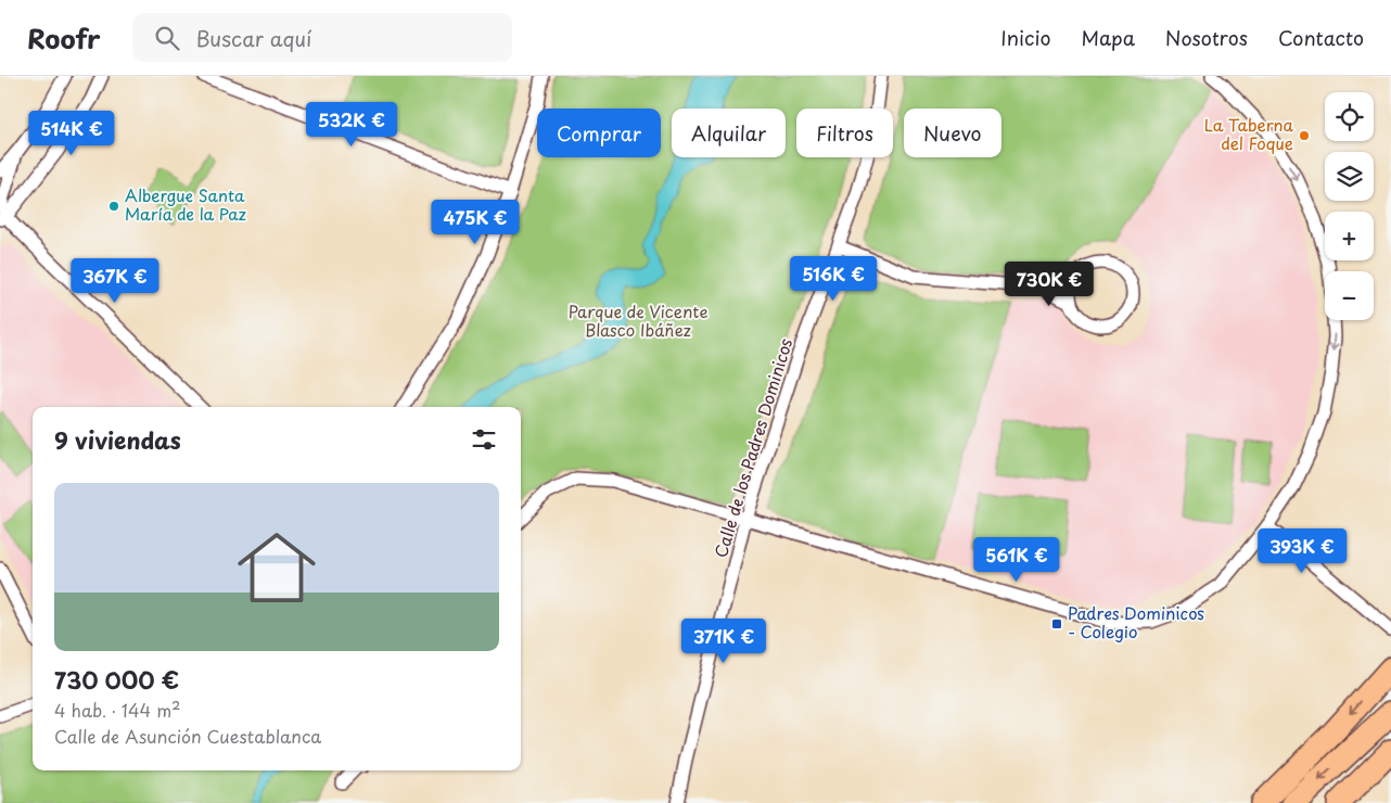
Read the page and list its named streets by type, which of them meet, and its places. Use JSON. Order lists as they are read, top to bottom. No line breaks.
{"streets":{"street":["Calle de los Padres Dominicos"]},"parks":["Parque de Vicente Blasco Ibáñez"],"places":{"other":["La Taberna del Foque","Albergue Santa María de la Paz"],"transit":["Padres Dominicos - Colegio"]},"page":{"header":"Roofr","search":"Buscar aquí","nav":["Inicio","Mapa","Nosotros","Contacto"],"map_buttons":["+","−"],"price":["532K €","514K €","475K €","516K €","367K €","730K €","393K €","561K €","371K €"],"chip":["Comprar","Alquilar","Filtros","Nuevo"],"heading":"9 viviendas","list":[{"name":"730 000 €","note":"4 hab. · 144 m² · Calle de Asunción Cuestablanca"}]}}
